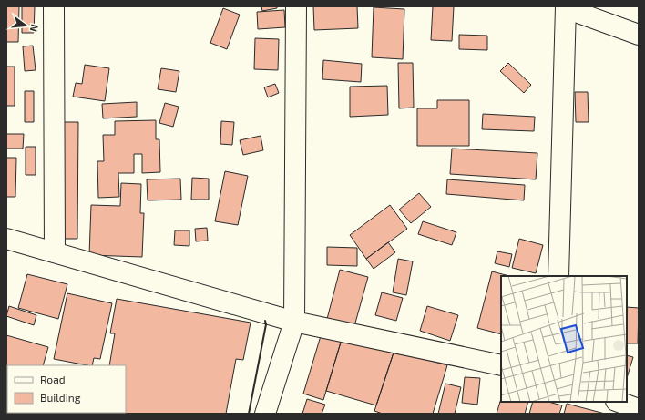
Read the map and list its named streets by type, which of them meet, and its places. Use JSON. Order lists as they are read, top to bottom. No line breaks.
{"legend":["Road","Building"],"north":"right"}
